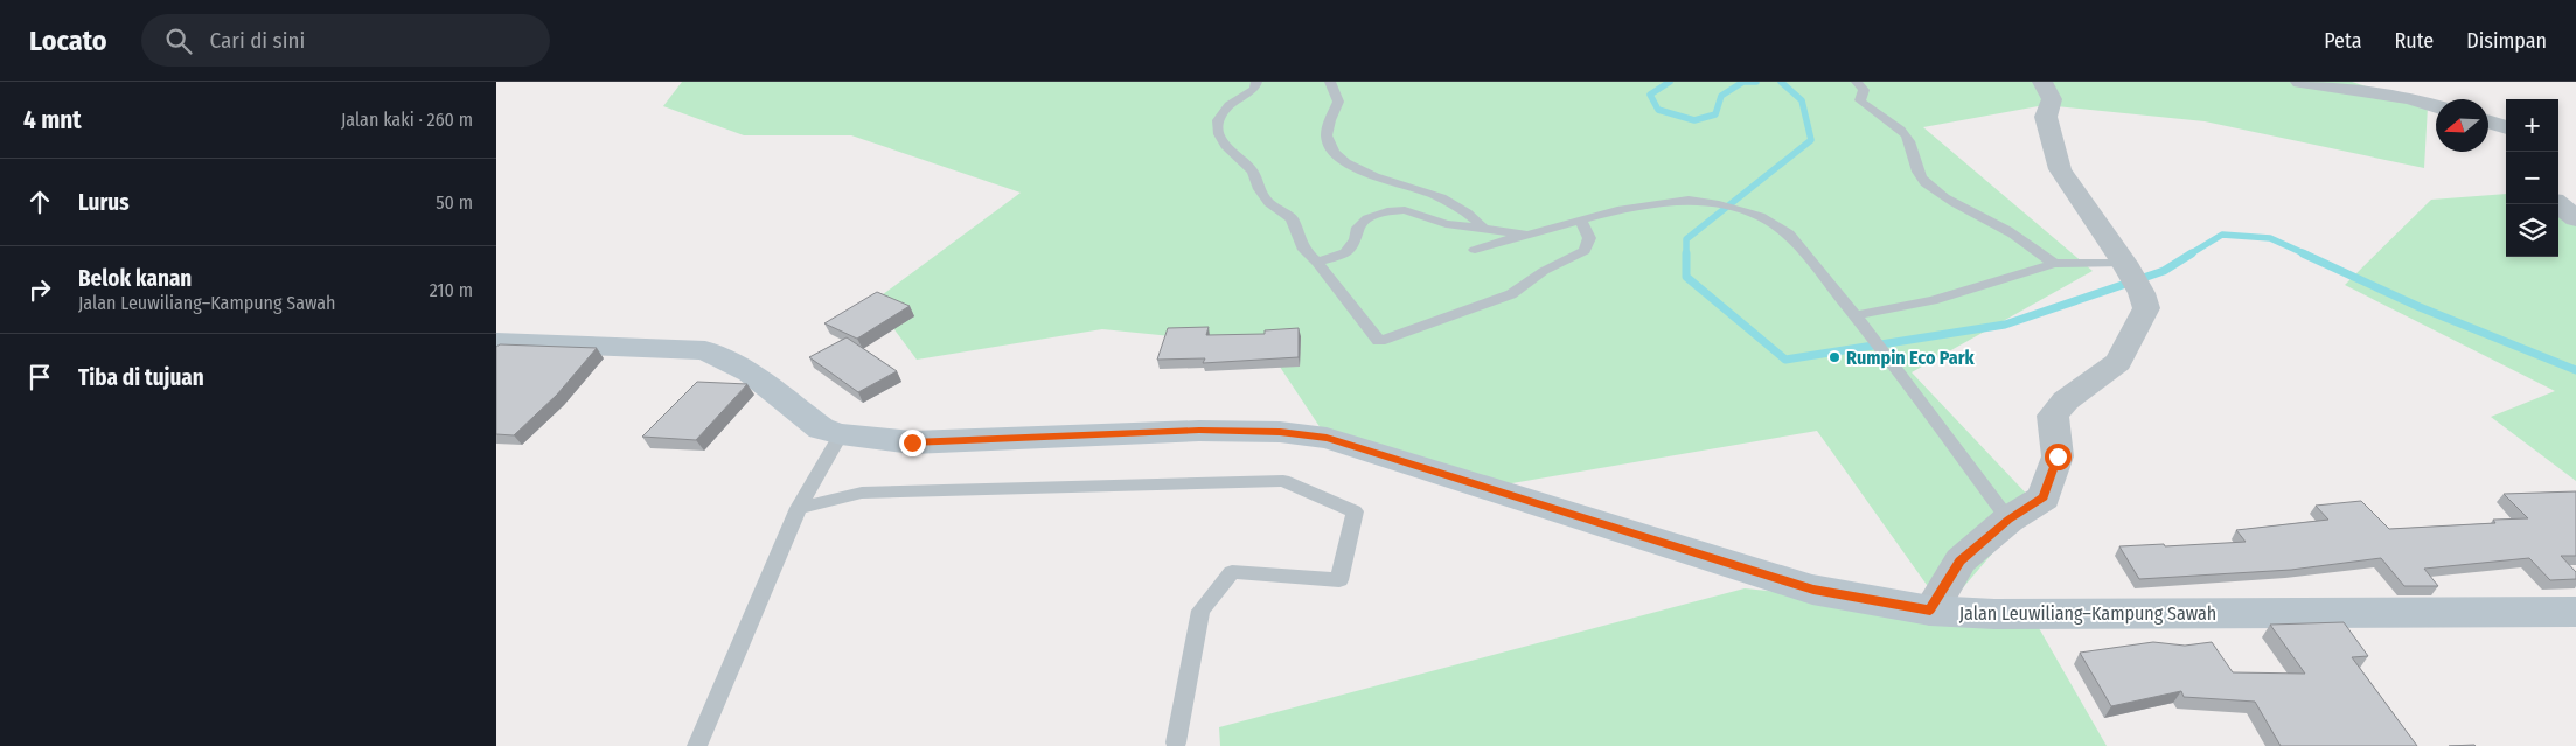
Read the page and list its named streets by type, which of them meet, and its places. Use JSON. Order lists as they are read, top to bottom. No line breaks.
{"streets":{"main road":["Jalan Leuwiliang–Kampung Sawah"]},"places":["Rumpin Eco Park"],"north":"left","page":{"header":"Locato","search":"Cari di sini","nav":["Peta","Rute","Disimpan"],"heading":["4 mnt","Jalan kaki · 260 m"],"map_buttons":["+","−"],"list":[["Lurus","50 m"],["Belok kanan","Jalan Leuwiliang–Kampung Sawah","210 m"],"Tiba di tujuan"]}}
